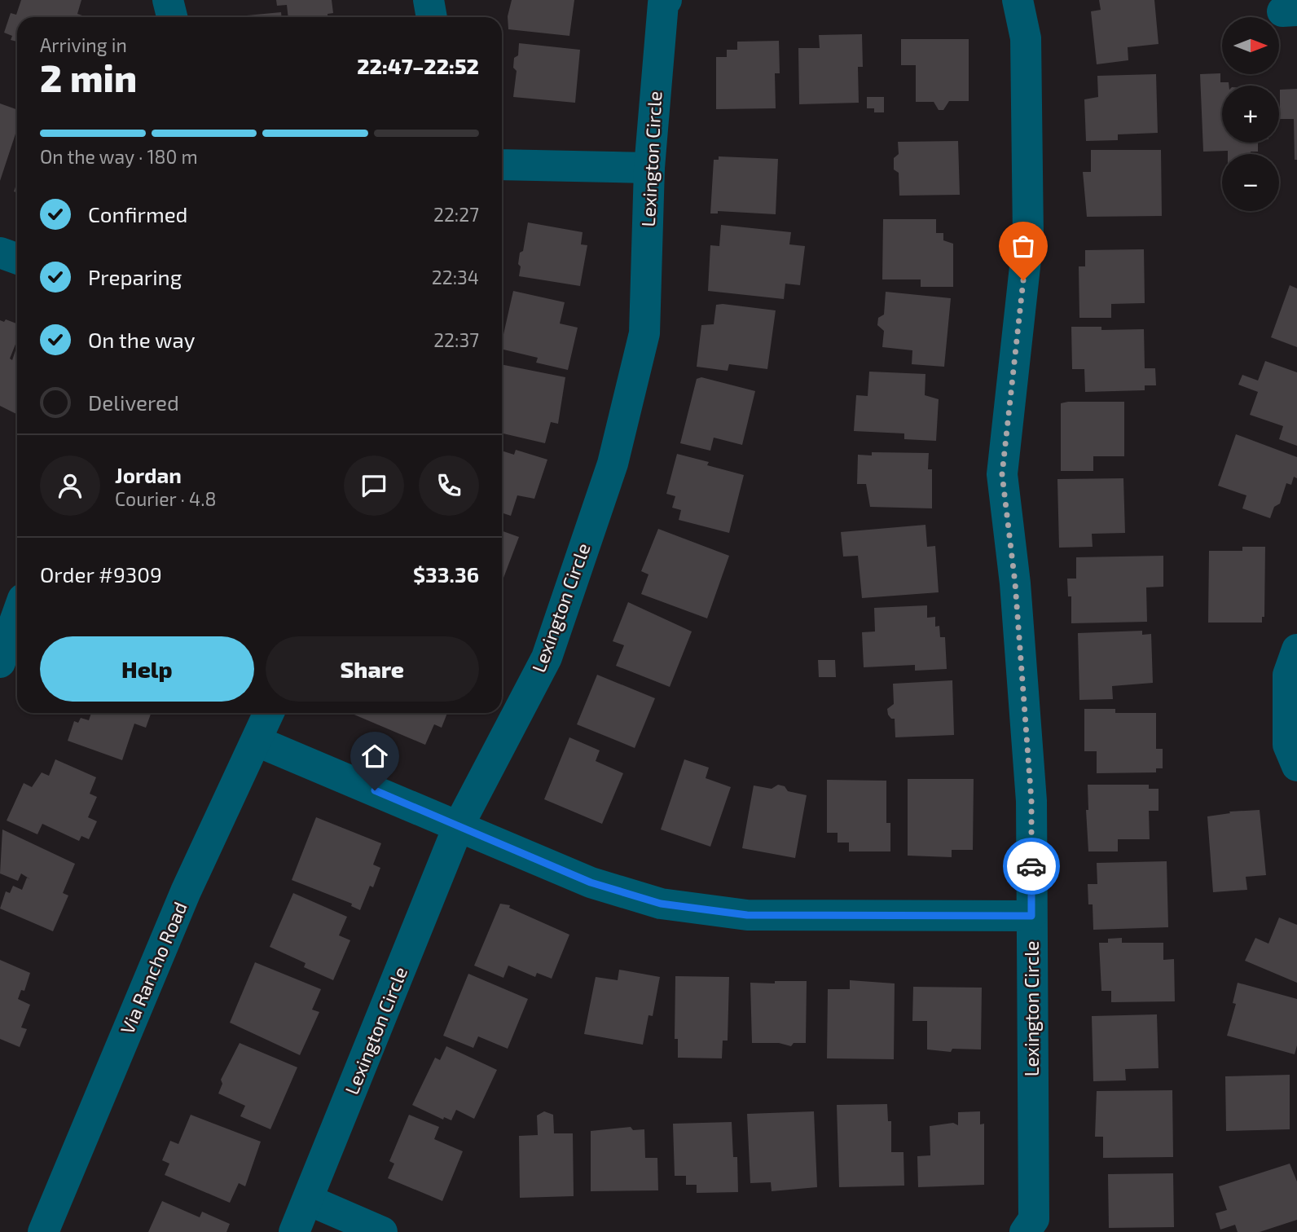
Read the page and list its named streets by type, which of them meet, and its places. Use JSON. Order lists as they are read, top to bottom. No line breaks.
{"streets":{"street":["Lexington Circle","Via Rancho Road"]},"north":"right","page":{"map_buttons":["+","−"],"heading":["2 min","Arriving in","22:47–22:52"],"panel":["Jordan","Courier · 4.8","Order #9309","$33.36"],"bar":"On the way · 180 m","list":[["Confirmed","22:27"],["Preparing","22:34"],["On the way","22:37"],"Delivered"],"buttons":["Help","Share"]}}
